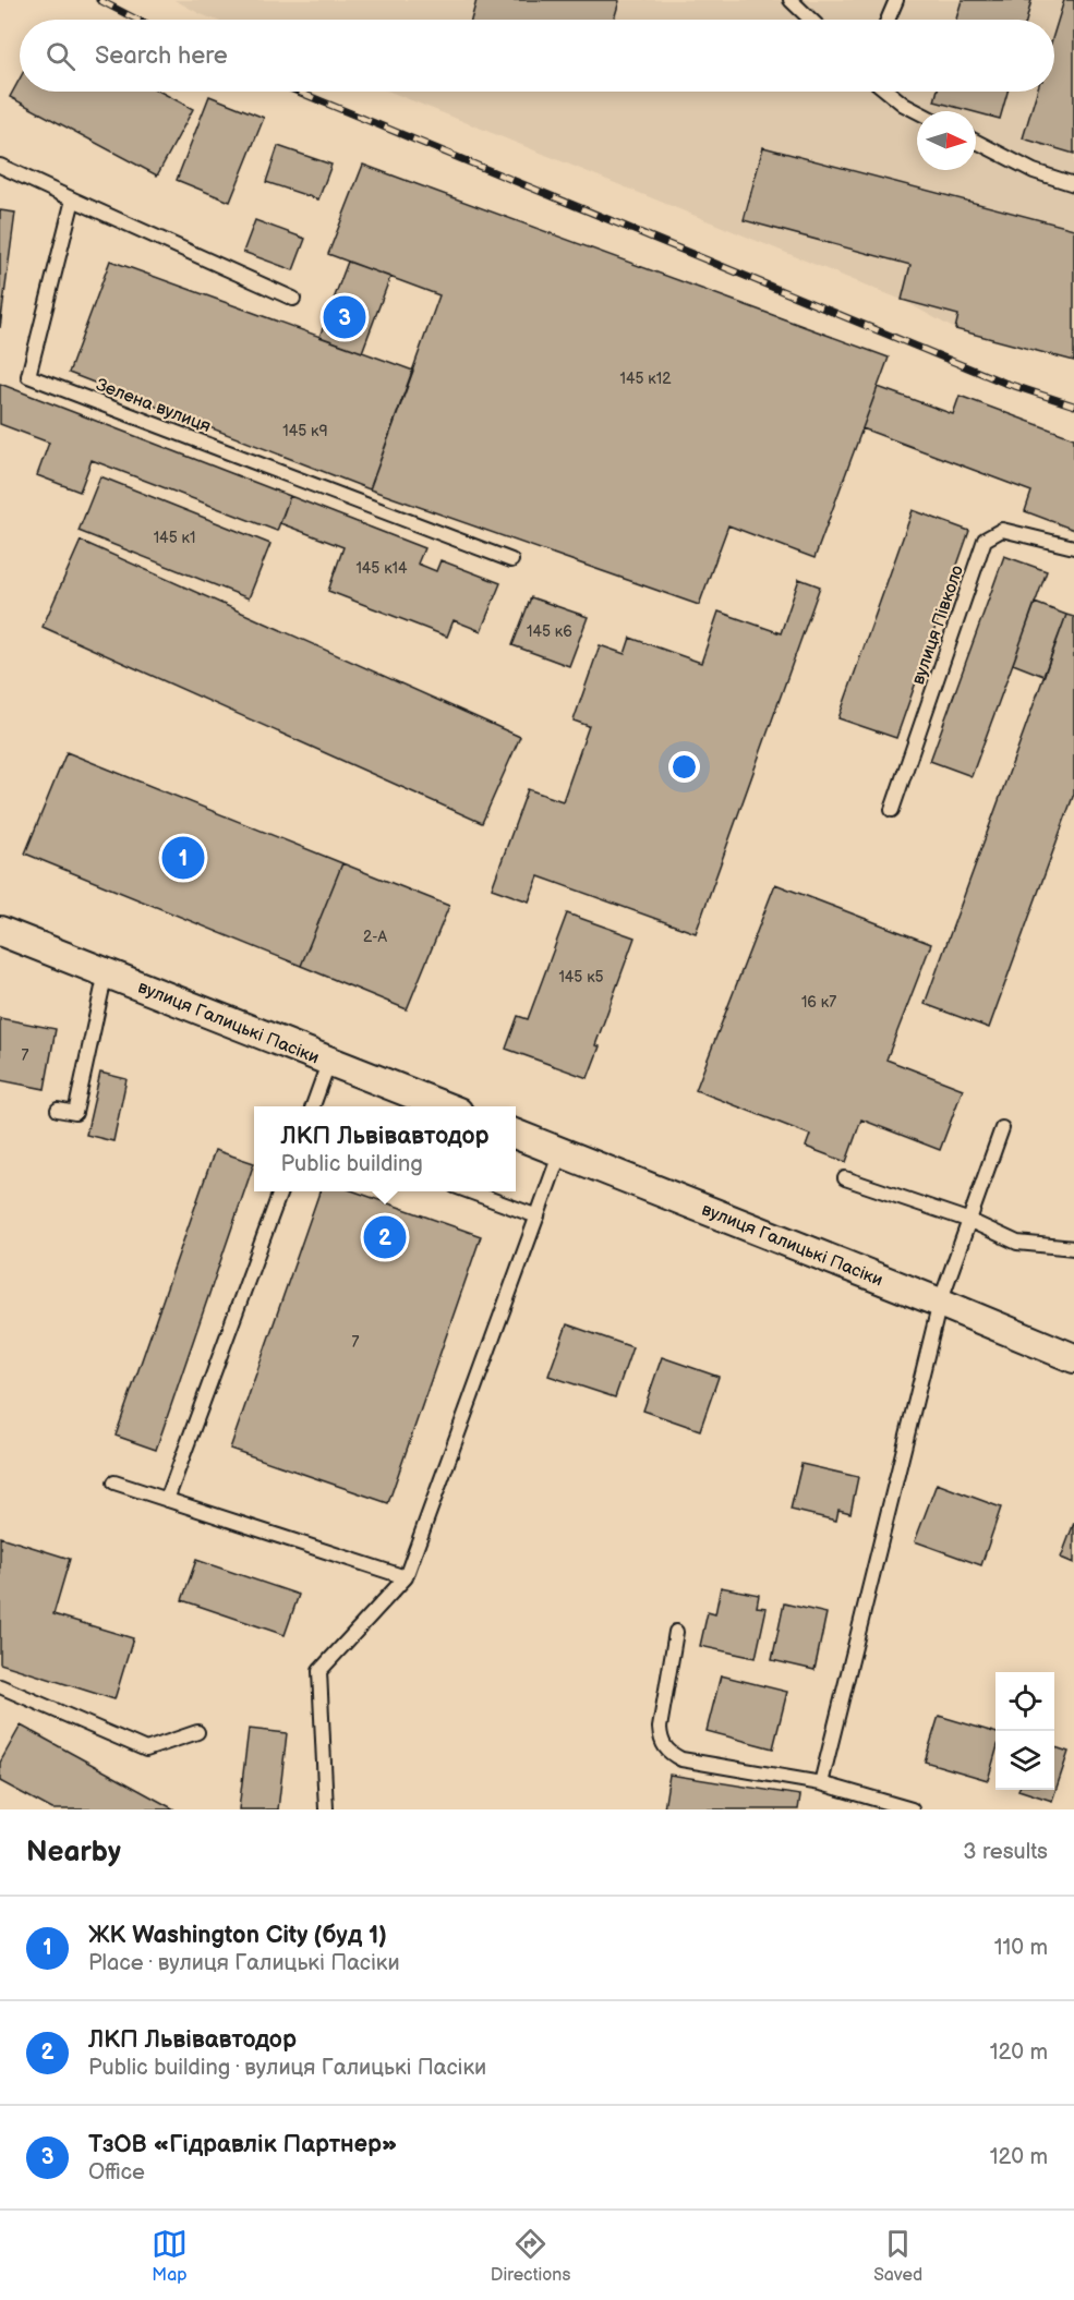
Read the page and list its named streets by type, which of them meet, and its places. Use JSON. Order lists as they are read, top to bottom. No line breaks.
{"streets":{"street":["вулиця Галицькі Пасіки"],"lane":["Зелена вулиця","вулиця Півколо"]},"house_numbers":["145 к12","145 к9","145 к1","145 к14","145 к6","2-А","145 к5","16 к7","7","7"],"north":"right","page":{"search":"Search here","pins":["3","1","2"],"popup":["ЛКП Львівавтодор","Public building"],"heading":["Nearby","3 results"],"list":[{"mark":"1","name":"ЖК Washington City (буд 1)","note":"Place · вулиця Галицькі Пасіки","value":"110 m"},{"mark":"2","name":"ЛКП Львівавтодор","note":"Public building · вулиця Галицькі Пасіки","value":"120 m"},{"mark":"3","name":"ТзОВ «Гідравлік Партнер»","note":"Office","value":"120 m"}],"nav":["Map","Directions","Saved"]}}
